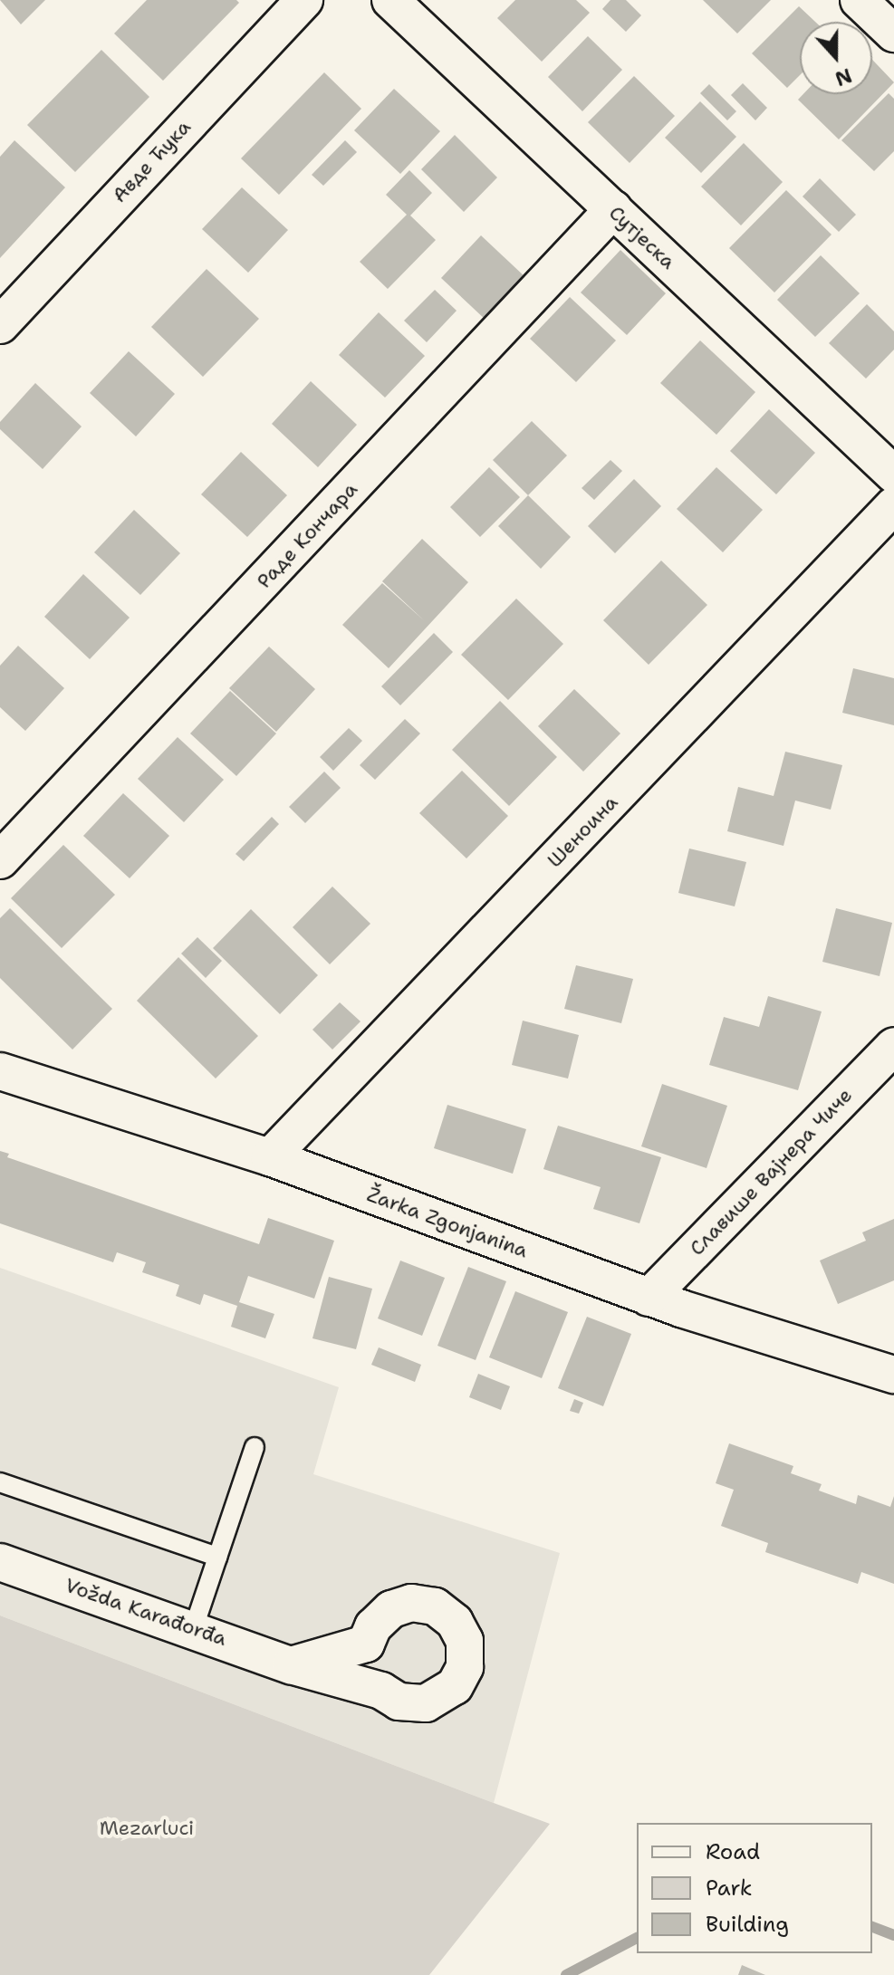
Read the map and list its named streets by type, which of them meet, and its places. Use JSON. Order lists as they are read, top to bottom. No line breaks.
{"streets":{"street":["Авде Ћука","Сутјеска","Раде Кончара","Шеноина","Славише Вајнера Чиче","Žarka Zgonjanina","Vožda Karađorđa"]},"crossings":[["Сутјеска","Раде Кончара"],["Шеноина","Žarka Zgonjanina"],["Славише Вајнера Чиче","Žarka Zgonjanina"]],"parks":["Mezarluci"],"legend":["Road","Park","Building"],"north":"bottom"}
